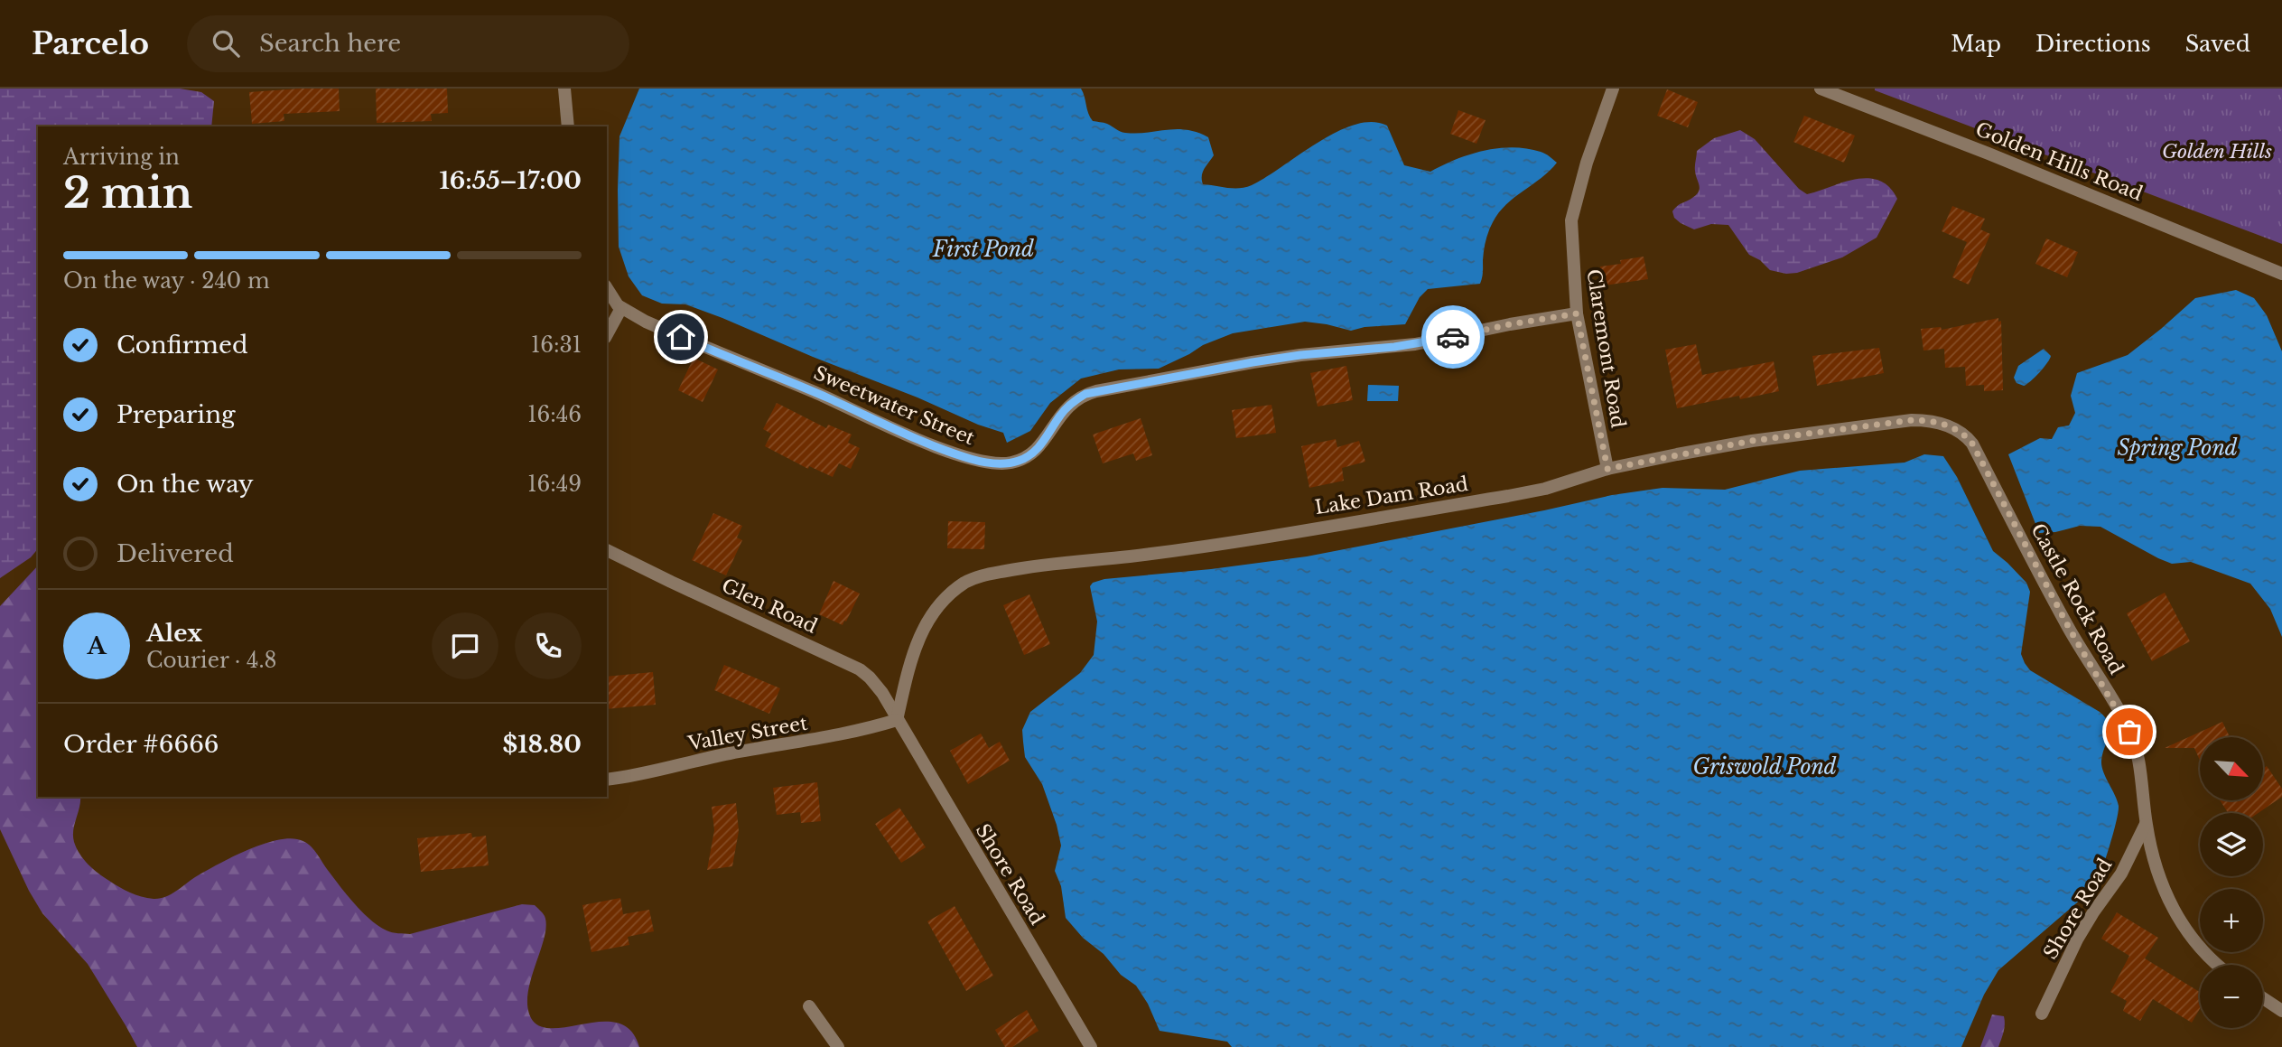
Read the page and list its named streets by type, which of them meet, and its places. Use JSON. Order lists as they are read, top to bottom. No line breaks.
{"streets":{"street":["Golden Hills Road","Claremont Road","Sweetwater Street","Lake Dam Road","Castle Rock Road","Glen Road","Valley Street","Shore Road"]},"crossings":[["Claremont Road","Sweetwater Street"],["Claremont Road","Lake Dam Road"],["Lake Dam Road","Castle Rock Road"],["Lake Dam Road","Glen Road"],["Lake Dam Road","Valley Street"],["Lake Dam Road","Shore Road"],["Castle Rock Road","Shore Road"],["Glen Road","Valley Street"],["Glen Road","Shore Road"],["Valley Street","Shore Road"]],"water":["First Pond","Spring Pond","Griswold Pond"],"parks":["Golden Hills"],"north":"bottom right","page":{"header":"Parcelo","search":"Search here","nav":["Map","Directions","Saved"],"heading":["2 min","Arriving in","16:55–17:00"],"panel":["Alex","Courier · 4.8","Order #6666","$18.80"],"bar":"On the way · 240 m","list":[["Confirmed","16:31"],["Preparing","16:46"],["On the way","16:49"],"Delivered"],"round":"A","map_buttons":["+","−"]}}
